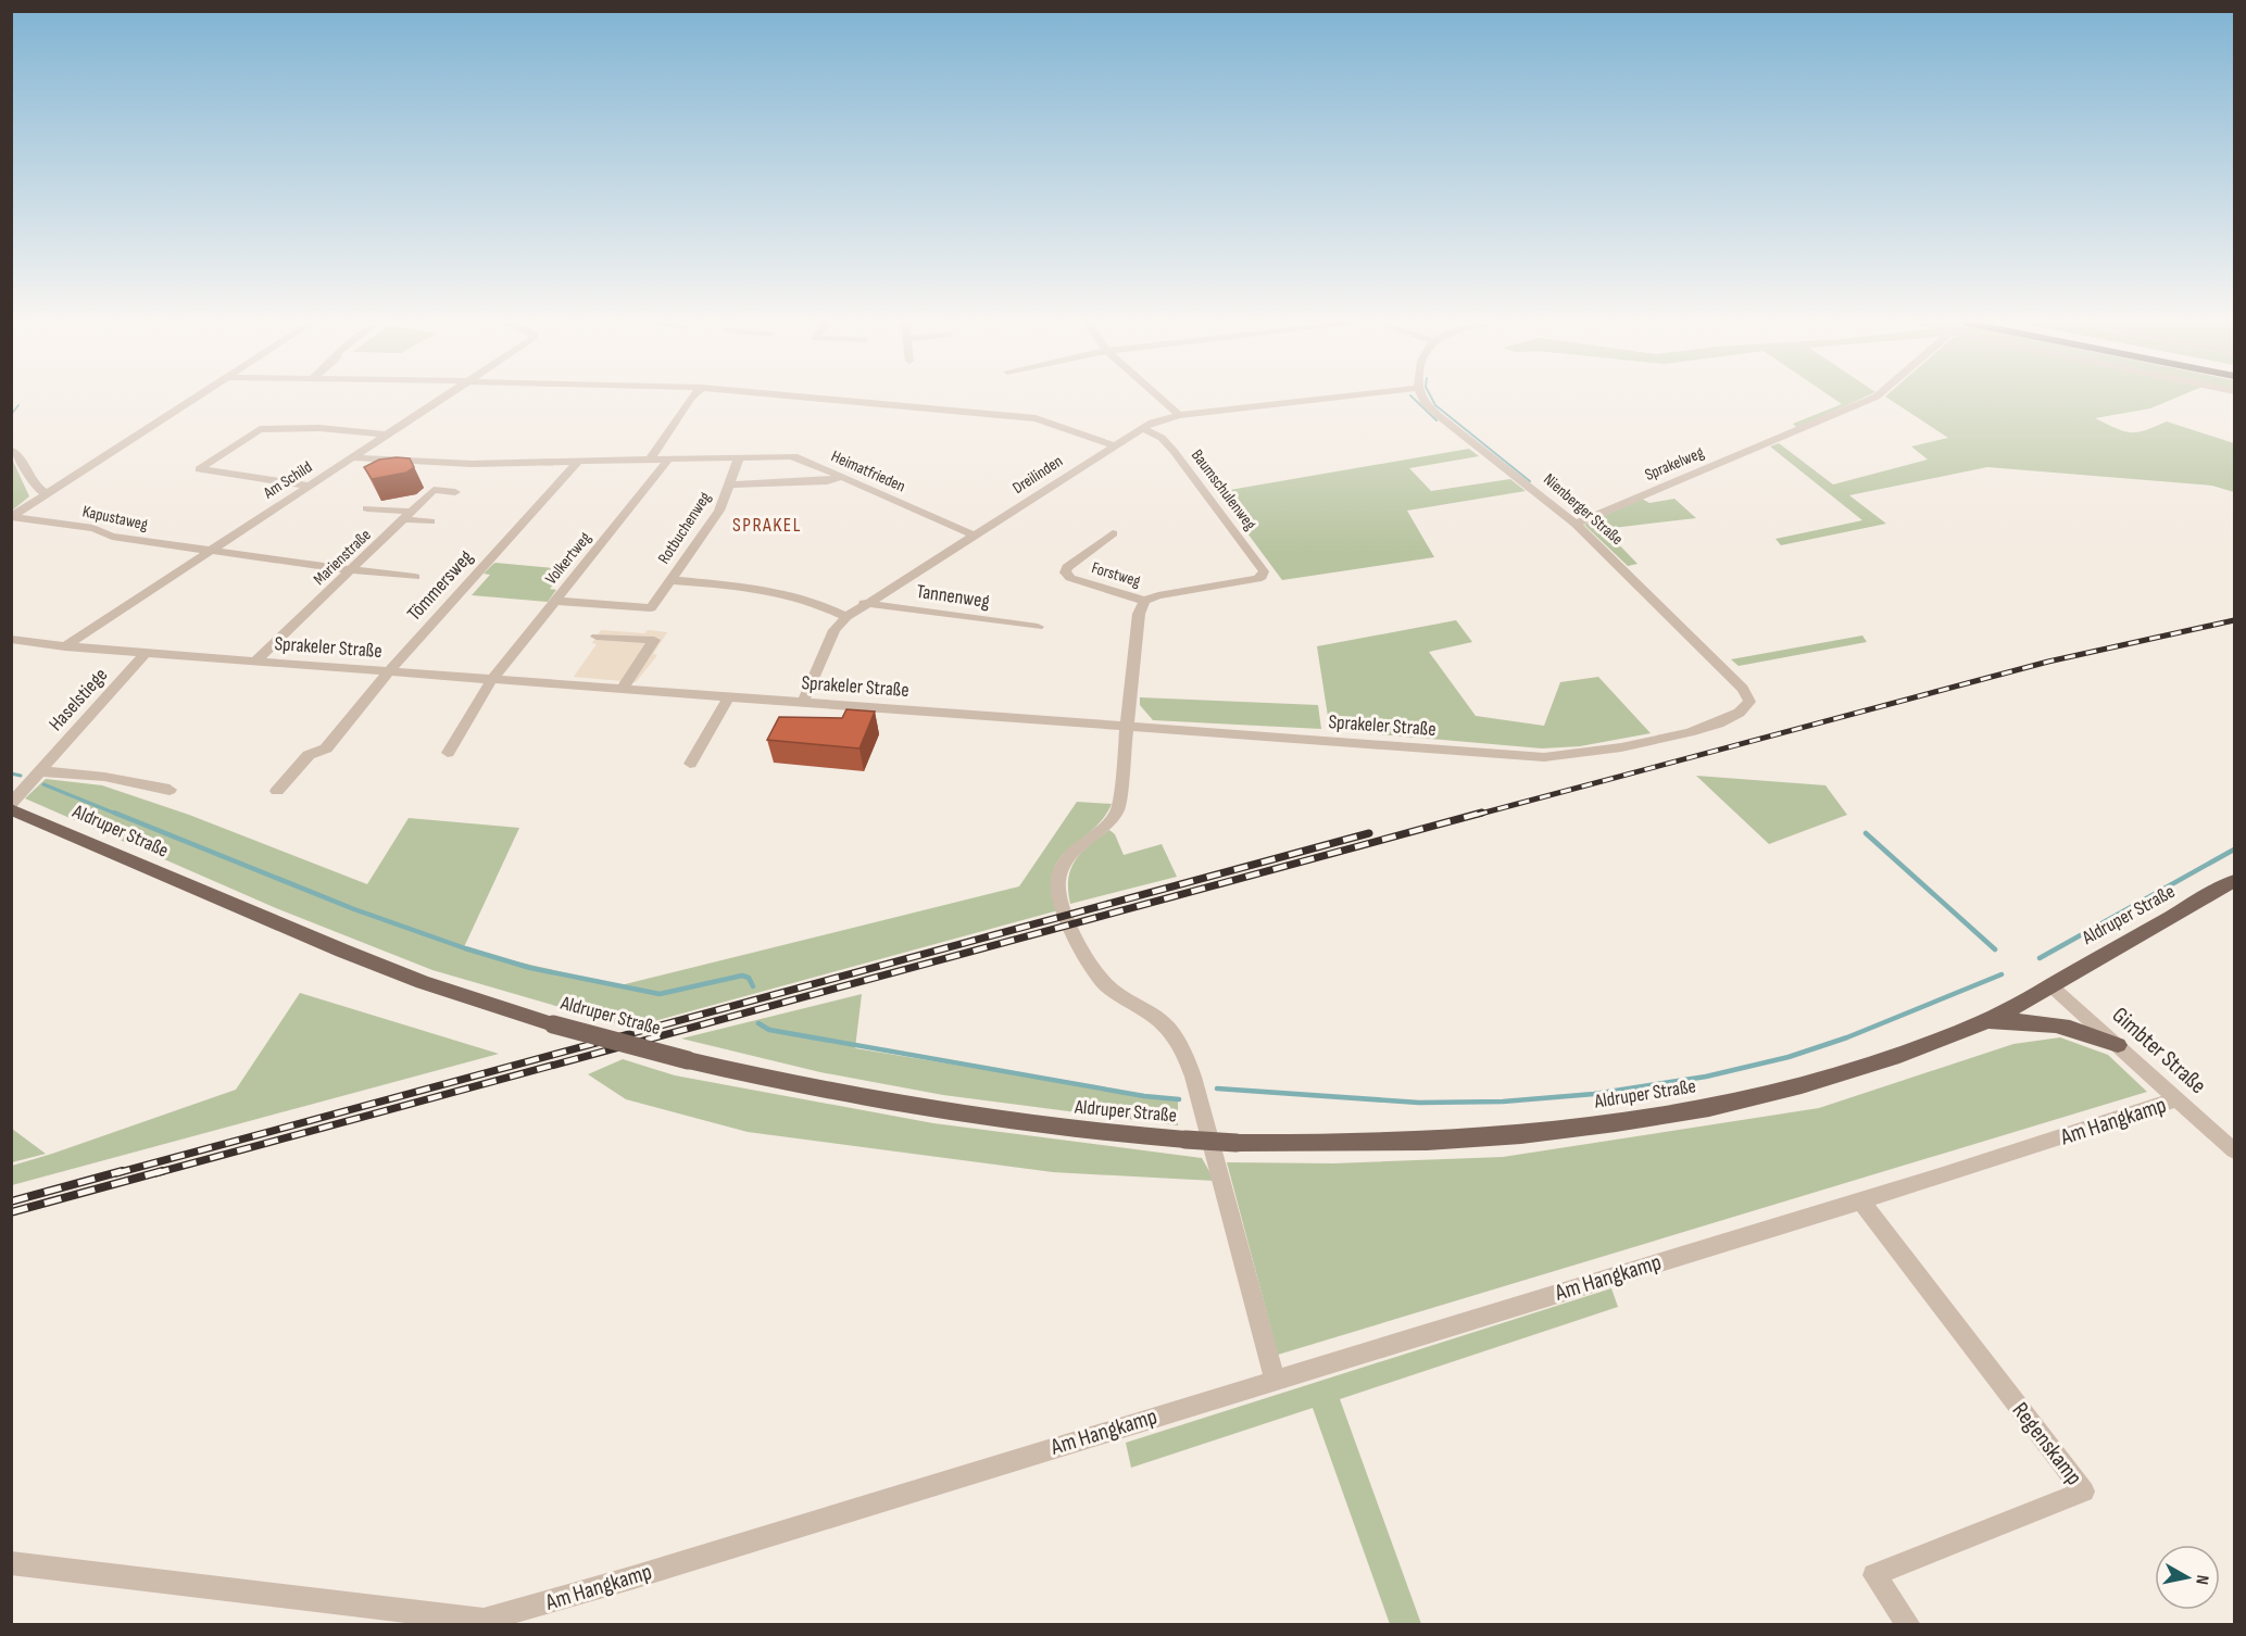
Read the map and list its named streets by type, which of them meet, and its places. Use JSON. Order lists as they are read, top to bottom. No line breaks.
{"streets":{"main road":["Aldruper Straße"],"street":["Sprakelweg","Heimatfrieden","Dreilinden","Am Schild","Baumschulenweg","Nienberger Straße","Kapustaweg","Rotbuchenweg","Marienstraße","Volkertweg","Forstweg","Tömmersweg","Tannenweg","Sprakeler Straße","Haselstiege","Gimbter Straße","Am Hangkamp","Regenskamp"]},"crossings":[["Sprakelweg","Nienberger Straße"],["Heimatfrieden","Dreilinden"],["Heimatfrieden","Am Schild"],["Heimatfrieden","Rotbuchenweg"],["Heimatfrieden","Volkertweg"],["Heimatfrieden","Tömmersweg"],["Dreilinden","Baumschulenweg"],["Dreilinden","Rotbuchenweg"],["Dreilinden","Tannenweg"],["Dreilinden","Sprakeler Straße"],["Am Schild","Kapustaweg"],["Am Schild","Sprakeler Straße"],["Baumschulenweg","Forstweg"],["Nienberger Straße","Sprakeler Straße"],["Kapustaweg","Marienstraße"],["Rotbuchenweg","Volkertweg"],["Marienstraße","Sprakeler Straße"],["Volkertweg","Sprakeler Straße"],["Forstweg","Sprakeler Straße"],["Forstweg","Am Hangkamp"],["Tömmersweg","Sprakeler Straße"],["Sprakeler Straße","Haselstiege"],["Aldruper Straße","Gimbter Straße"],["Gimbter Straße","Am Hangkamp"],["Am Hangkamp","Regenskamp"]],"districts":["SPRAKEL"],"north":"right"}
